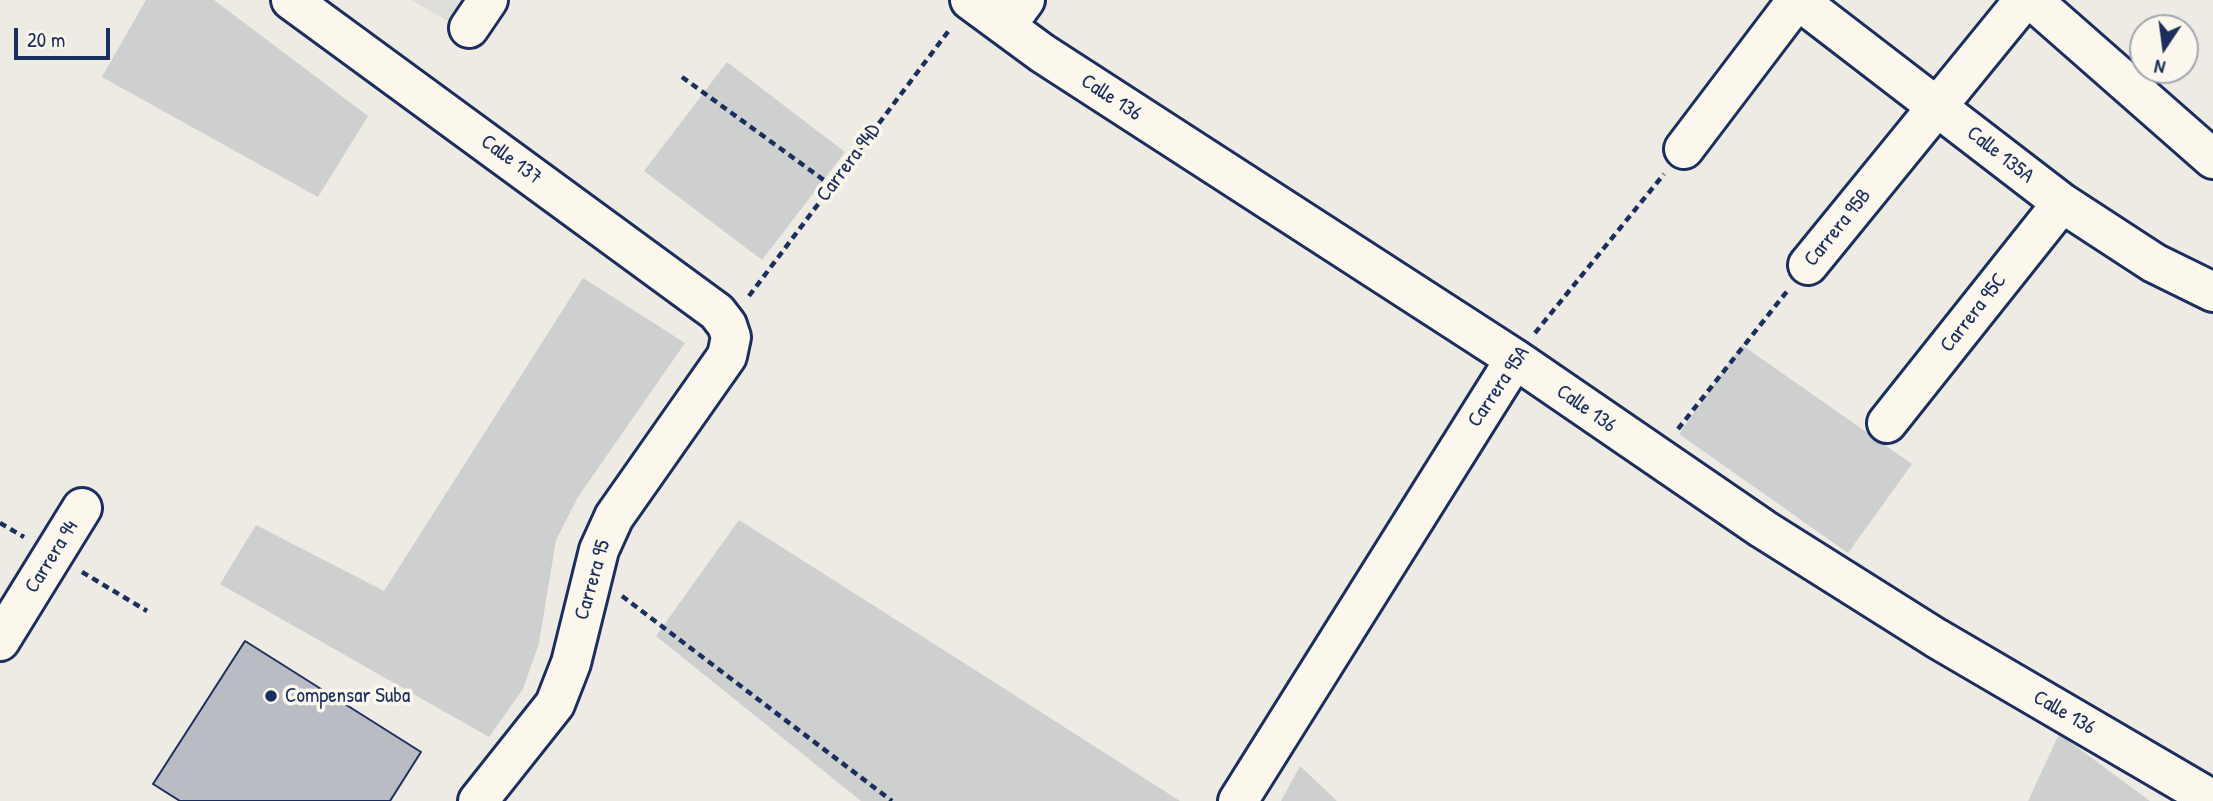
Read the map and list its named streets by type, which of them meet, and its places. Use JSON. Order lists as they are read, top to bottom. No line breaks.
{"streets":{"street":["Calle 136","Calle 135A","Calle 137","Carrera 95B","Carrera 95C","Carrera 95A","Carrera 94","Carrera 95"],"path":["Carrera 94D"]},"crossings":[["Calle 136","Carrera 94D"],["Calle 136","Carrera 95B"],["Calle 136","Carrera 95A"],["Calle 135A","Carrera 95B"],["Calle 135A","Carrera 95C"],["Calle 137","Carrera 94D"],["Calle 137","Carrera 95"],["Carrera 94D","Carrera 95"]],"places":["Compensar Suba"],"scale_bar":"20 m","north":"bottom"}
